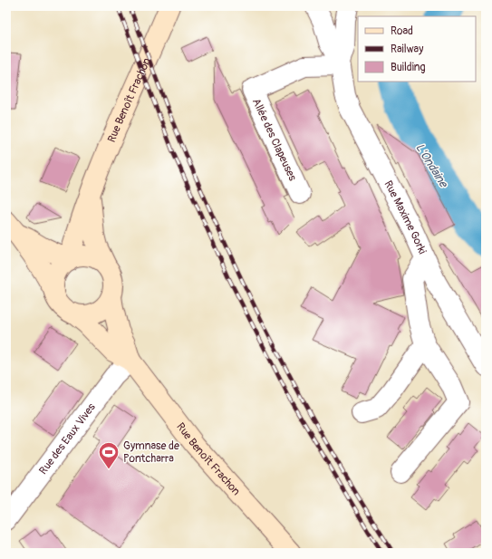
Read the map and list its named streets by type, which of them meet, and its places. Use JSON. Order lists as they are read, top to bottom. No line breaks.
{"streets":{"main road":["Rue Benoît Frachon"],"street":["Allée des Clapeuses","Rue Maxime Gorki","Rue des Eaux Vives"]},"crossings":[["Rue Benoît Frachon","Rue des Eaux Vives"],["Allée des Clapeuses","Rue Maxime Gorki"]],"water":["L'Ondaine"],"places":{"sports":["Gymnase de Pontcharra"]},"legend":["Road","Railway","Building"]}
